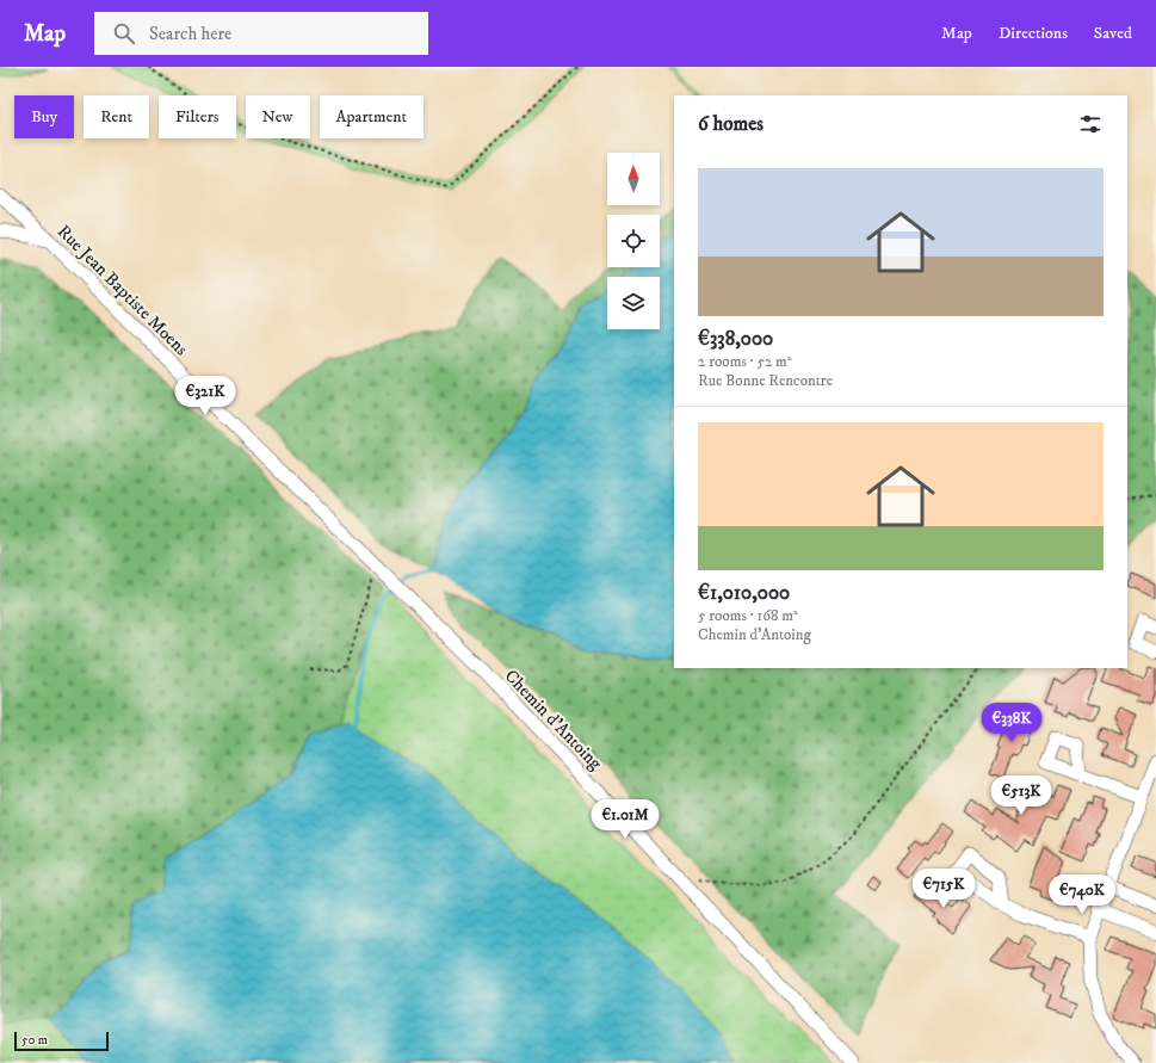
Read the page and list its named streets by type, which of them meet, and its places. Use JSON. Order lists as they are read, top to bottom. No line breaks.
{"streets":{"street":["Rue Jean Baptiste Moens","Chemin d'Antoing"]},"crossings":[["Rue Jean Baptiste Moens","Chemin d'Antoing"]],"scale_bar":"50 m","north":"top","page":{"header":"Map","search":"Search here","nav":["Map","Directions","Saved"],"chip":["Buy","Rent","Filters","New","Apartment"],"heading":"6 homes","list":[{"name":"€338,000","note":"2 rooms · 52 m² · Rue Bonne Rencontre"},{"name":"€1,010,000","note":"5 rooms · 168 m² · Chemin d'Antoing"}],"price":["€321K","€338K","€513K","€1.01M","€715K","€740K"],"scale":"50 m"}}
